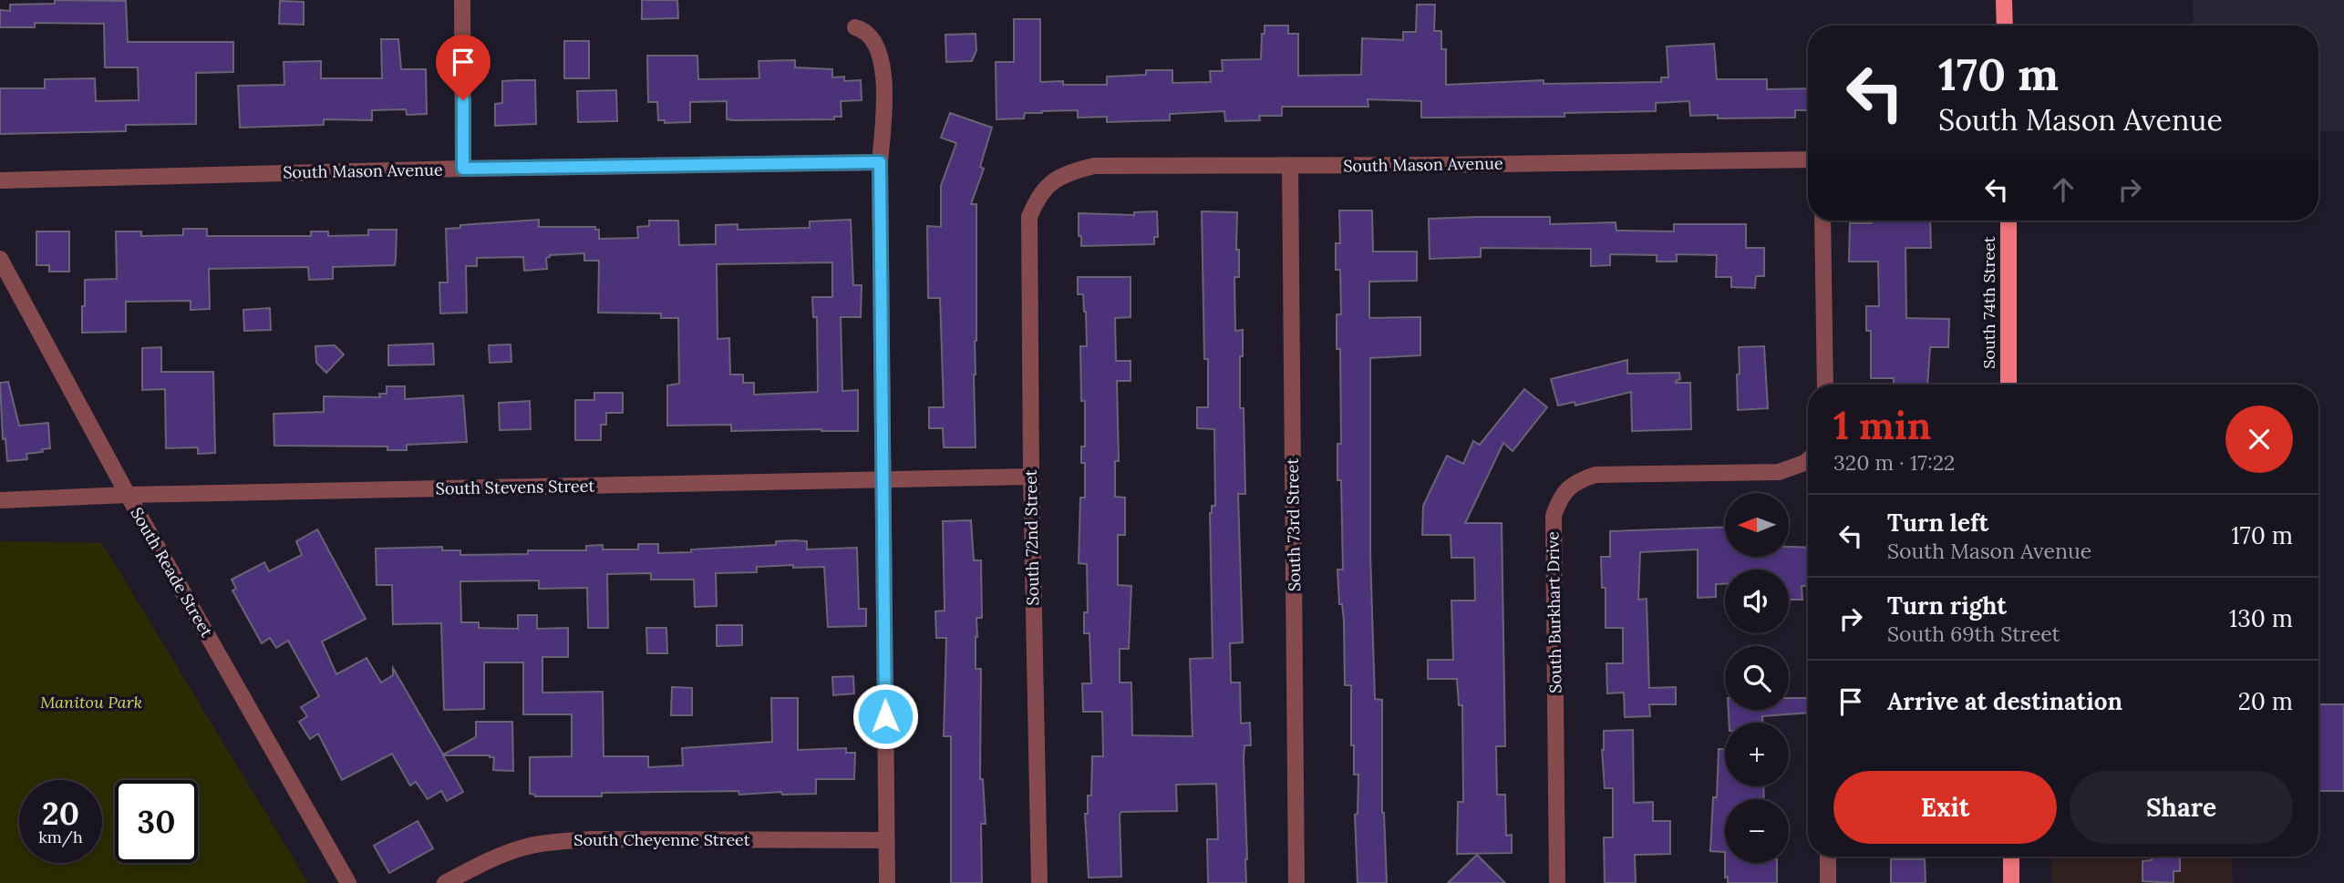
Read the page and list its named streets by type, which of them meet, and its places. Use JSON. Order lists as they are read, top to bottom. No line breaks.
{"streets":{"main road":["South 74th Street"],"street":["South Mason Avenue","South Stevens Street","South 73rd Street","South 72nd Street","South Reade Street","South Burkhart Drive","South Cheyenne Street"]},"crossings":[["South Mason Avenue","South 73rd Street"],["South Mason Avenue","South 72nd Street"],["South Stevens Street","South 72nd Street"],["South Stevens Street","South Reade Street"]],"parks":["Manitou Park"],"north":"left","page":{"turn":["170 m","South Mason Avenue"],"heading":["1 min","320 m · 17:22"],"map_buttons":["+","−"],"list":[{"name":"Turn left","note":"South Mason Avenue","value":"170 m"},{"name":"Turn right","note":"South 69th Street","value":"130 m"},{"name":"Arrive at destination","value":"20 m"}],"buttons":["Exit","Share"],"speed":"20 km/h","limit":"30"}}
